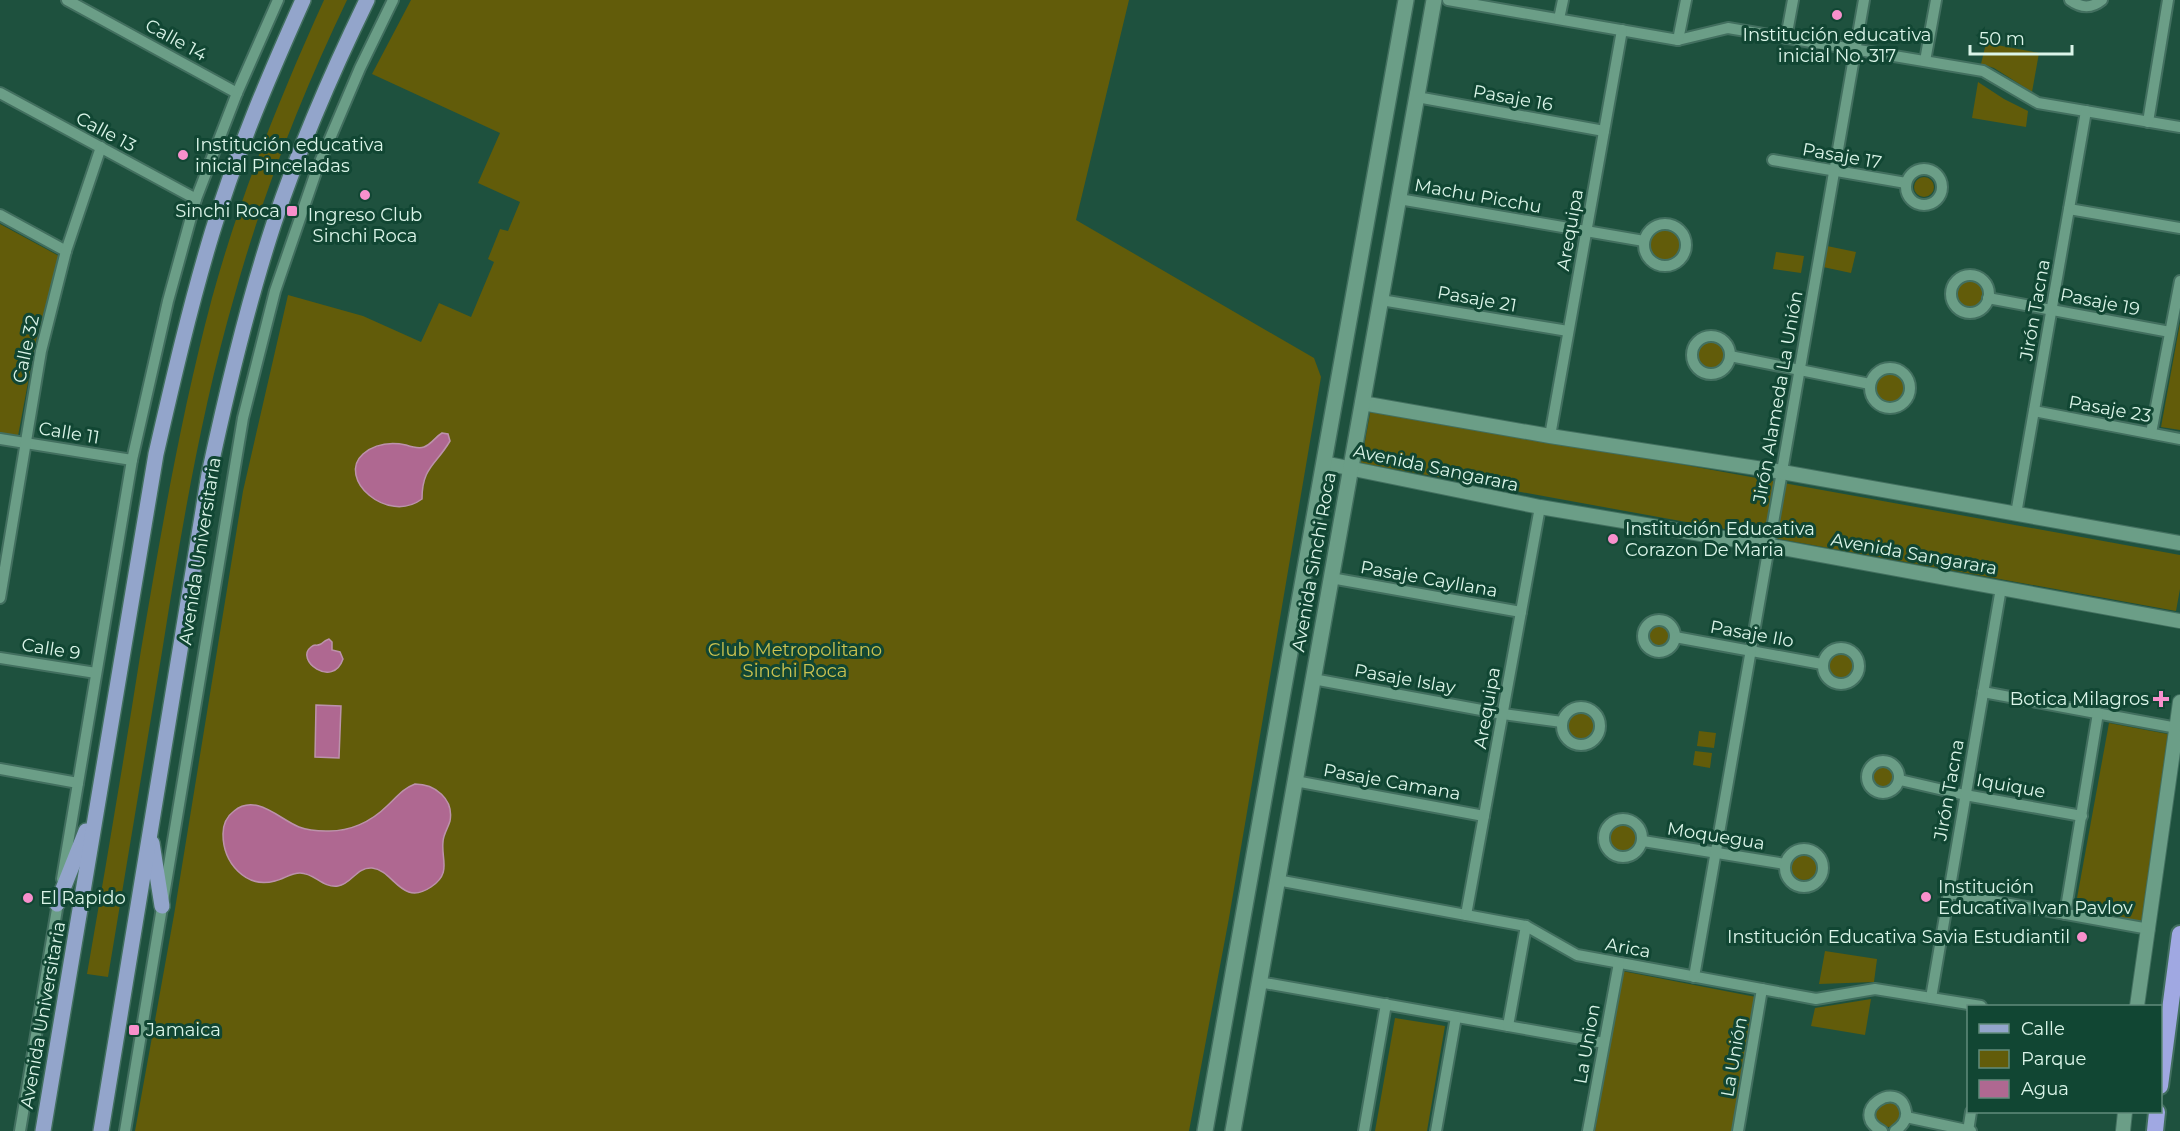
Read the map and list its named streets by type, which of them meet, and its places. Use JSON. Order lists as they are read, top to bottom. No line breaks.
{"streets":{"main road":["Avenida Universitaria","Avenida Sinchi Roca"],"street":["Calle 14","Pasaje 16","Calle 13","Pasaje 17","Machu Picchu","Arequipa","Pasaje 21","Pasaje 19","Jirón Tacna","Calle 32","Jirón Alameda La Unión","Pasaje 23","Calle 11","Avenida Sangarara","Pasaje Cayllana","Pasaje Ilo","Calle 9","Pasaje Islay","Pasaje Camana","Iquique","Moquegua","Arica","La Union","La Unión"]},"crossings":[["Calle 14","Avenida Universitaria"],["Pasaje 16","Arequipa"],["Pasaje 16","Avenida Sinchi Roca"],["Calle 13","Calle 32"],["Calle 13","Avenida Universitaria"],["Pasaje 17","Jirón Alameda La Unión"],["Machu Picchu","Arequipa"],["Machu Picchu","Avenida Sinchi Roca"],["Arequipa","Pasaje 21"],["Arequipa","Avenida Sangarara"],["Arequipa","Pasaje Cayllana"],["Arequipa","Pasaje Islay"],["Arequipa","Pasaje Camana"],["Arequipa","Arica"],["Pasaje 21","Avenida Sinchi Roca"],["Pasaje 19","Jirón Tacna"],["Jirón Tacna","Pasaje 23"],["Jirón Tacna","Avenida Sangarara"],["Jirón Tacna","Iquique"],["Jirón Tacna","Arica"],["Calle 32","Calle 11"],["Jirón Alameda La Unión","Avenida Sangarara"],["Jirón Alameda La Unión","Pasaje Ilo"],["Jirón Alameda La Unión","Moquegua"],["Jirón Alameda La Unión","Arica"],["Calle 11","Avenida Universitaria"],["Avenida Sangarara","Avenida Sinchi Roca"],["Avenida Universitaria","Calle 9"],["Avenida Sinchi Roca","Pasaje Cayllana"],["Avenida Sinchi Roca","Pasaje Islay"],["Avenida Sinchi Roca","Pasaje Camana"],["Avenida Sinchi Roca","Arica"],["Arica","La Union"],["Arica","La Unión"]],"parks":["Club Metropolitano Sinchi Roca"],"places":{"other":["Institución educativa inicial No. 317","Institución educativa inicial Pinceladas","Ingreso Club Sinchi Roca","Institución Educativa Corazon De Maria","Institución Educativa Ivan Pavlov","El Rapido","Institución Educativa Savia Estudiantil"],"transit":["Sinchi Roca","Jamaica"],"health":["Botica Milagros"]},"legend":["Calle","Parque","Agua"],"scale_bar":"50 m"}
